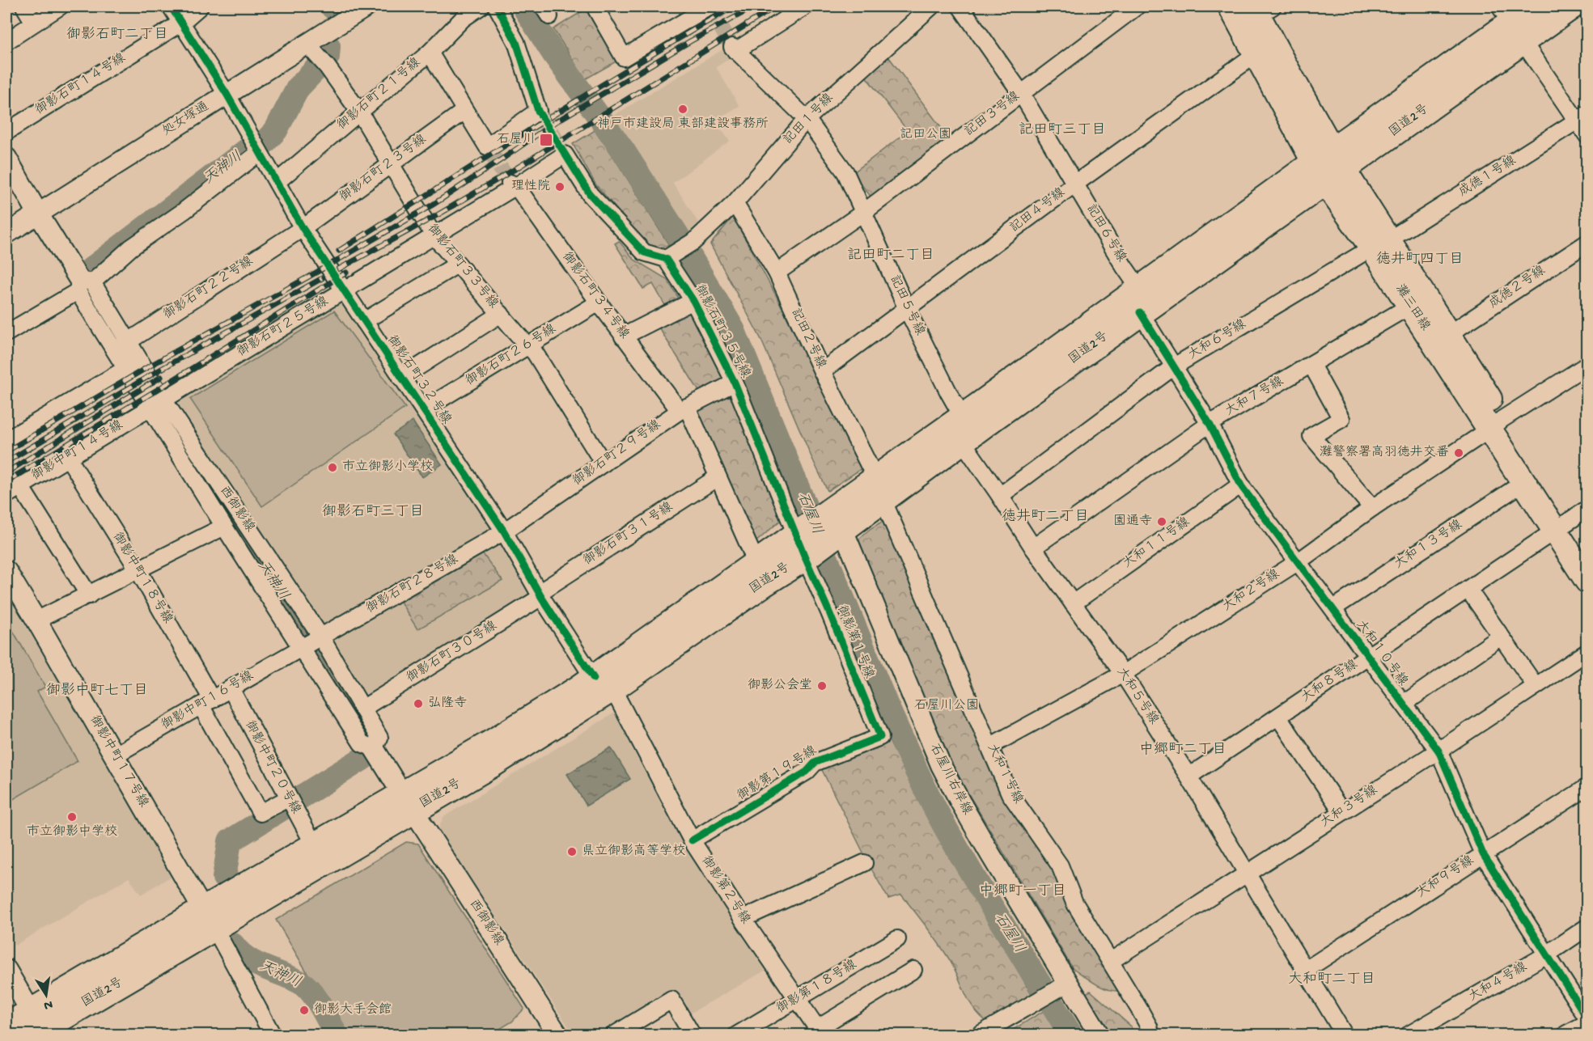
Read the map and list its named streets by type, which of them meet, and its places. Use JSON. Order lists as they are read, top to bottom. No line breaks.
{"streets":{"highway":["国道2号"],"main road":["灘三田線"],"street":["御影石町１４号線","御影石町２１号線","記田３号線","処女塚通","記田１号線","御影石町２３号線","成徳１号線","記田４号線","記田６号線","御影石町３３号線","成徳２号線","御影石町２２号線","御影石町３４号線","記田５号線","御影石町２５号線","御影石町３５号線","記田２号線","大和６号線","御影石町２６号線","御影石町３２号線","大和７号線","御影中町１４号線","御影石町２９号線","西御影線","御影石町３１号線","大和１１号線","大和１３号線","御影中町１８号線","御影石町２８号線","大和２号線","御影第１号線","御影石町３０号線","大和１０号線","大和８号線","大和５号線","御影中町１６号線","御影中町１７号線","御影中町２０号線","御影第１９号線","大和１号線","石屋川右岸線","大和３号線","大和９号線","御影第２号線","大和４号線","御影第１８号線"]},"crossings":[["御影石町１４号線","御影石町３２号線"],["御影石町２１号線","御影石町３３号線"],["御影石町２１号線","御影石町３２号線"],["記田３号線","記田６号線"],["記田３号線","記田５号線"],["記田３号線","記田２号線"],["処女塚通","御影石町３３号線"],["処女塚通","御影石町３２号線"],["処女塚通","西御影線"],["記田１号線","記田５号線"],["記田１号線","御影石町２５号線"],["記田１号線","御影石町３５号線"],["記田１号線","記田２号線"],["国道2号","記田６号線"],["国道2号","御影石町３４号線"],["国道2号","記田５号線"],["国道2号","灘三田線"],["国道2号","御影石町３５号線"],["国道2号","記田２号線"],["国道2号","御影石町３２号線"],["国道2号","西御影線"],["国道2号","御影第１号線"],["国道2号","大和１０号線"],["国道2号","大和５号線"],["国道2号","御影中町１７号線"],["国道2号","御影中町２０号線"],["国道2号","大和１号線"],["国道2号","石屋川右岸線"],["国道2号","御影第２号線"],["御影石町２３号線","御影石町３３号線"],["御影石町２３号線","御影石町２２号線"],["御影石町２３号線","御影石町３２号線"],["成徳１号線","灘三田線"],["成徳１号線","大和６号線"],["記田４号線","記田６号線"],["記田４号線","記田５号線"],["記田４号線","灘三田線"],["記田４号線","記田２号線"],["記田６号線","大和１０号線"],["御影石町３３号線","御影石町２５号線"],["御影石町３３号線","御影石町２６号線"],["御影石町３３号線","御影石町２９号線"],["成徳２号線","灘三田線"],["御影石町２２号線","御影石町３２号線"],["御影石町２２号線","西御影線"],["御影石町３４号線","御影石町２５号線"],["御影石町３４号線","御影石町２６号線"],["御影石町３４号線","御影石町２９号線"],["御影石町３４号線","御影石町３１号線"],["記田５号線","大和５号線"],["灘三田線","大和６号線"],["灘三田線","大和７号線"],["灘三田線","大和１３号線"],["灘三田線","大和２号線"],["灘三田線","大和８号線"],["御影石町２５号線","御影石町３５号線"],["御影石町２５号線","御影石町３２号線"],["御影石町２５号線","御影中町１４号線"],["御影石町２５号線","西御影線"],["御影石町３５号線","御影石町２９号線"],["御影石町３５号線","御影第１号線"],["御影石町３５号線","石屋川右岸線"],["記田２号線","大和１号線"],["大和６号線","大和１０号線"],["大和６号線","大和５号線"],["御影石町２６号線","御影石町３２号線"],["御影石町３２号線","御影石町２９号線"],["御影石町３２号線","御影石町３１号線"],["御影石町３２号線","御影石町２８号線"],["御影石町３２号線","御影石町３０号線"],["御影石町３２号線","御影第２号線"],["大和７号線","大和１０号線"],["大和７号線","大和５号線"],["御影中町１４号線","西御影線"],["御影中町１４号線","御影中町１８号線"],["御影石町２９号線","御影石町２８号線"],["西御影線","御影石町２８号線"],["西御影線","御影石町３０号線"],["西御影線","御影中町１６号線"],["御影石町３１号線","御影石町３０号線"],["大和１１号線","大和１０号線"],["大和１１号線","大和５号線"],["大和１３号線","大和１０号線"],["御影中町１８号線","御影中町１６号線"],["御影中町１８号線","御影中町２０号線"],["御影石町２８号線","御影中町１６号線"],["大和２号線","大和１０号線"],["大和２号線","大和５号線"],["大和２号線","大和１号線"],["御影第１号線","御影第１９号線"],["御影第１号線","石屋川右岸線"],["大和１０号線","大和８号線"],["大和１０号線","大和３号線"],["大和１０号線","大和９号線"],["大和１０号線","大和４号線"],["大和８号線","大和５号線"],["大和５号線","大和３号線"],["大和５号線","大和９号線"],["御影中町１６号線","御影中町１７号線"],["御影中町１６号線","御影中町２０号線"],["御影第１９号線","御影第２号線"],["大和１号線","大和３号線"],["御影第２号線","御影第１８号線"]],"districts":["御影石町二丁目","記田町三丁目","記田町二丁目","徳井町四丁目","御影石町三丁目","徳井町二丁目","御影中町七丁目","中郷町二丁目","中郷町一丁目","大和町二丁目"],"water":["天神川","石屋川"],"parks":["記田公園","石屋川公園"],"places":{"other":["神戸市建設局 東部建設事務所","理性院","灘警察署高羽徳井交番","市立御影小学校","園通寺","御影公会堂","弘隆寺","市立御影中学校","県立御影高等学校","御影大手会館"],"transit":["石屋川"]},"north":"bottom"}
